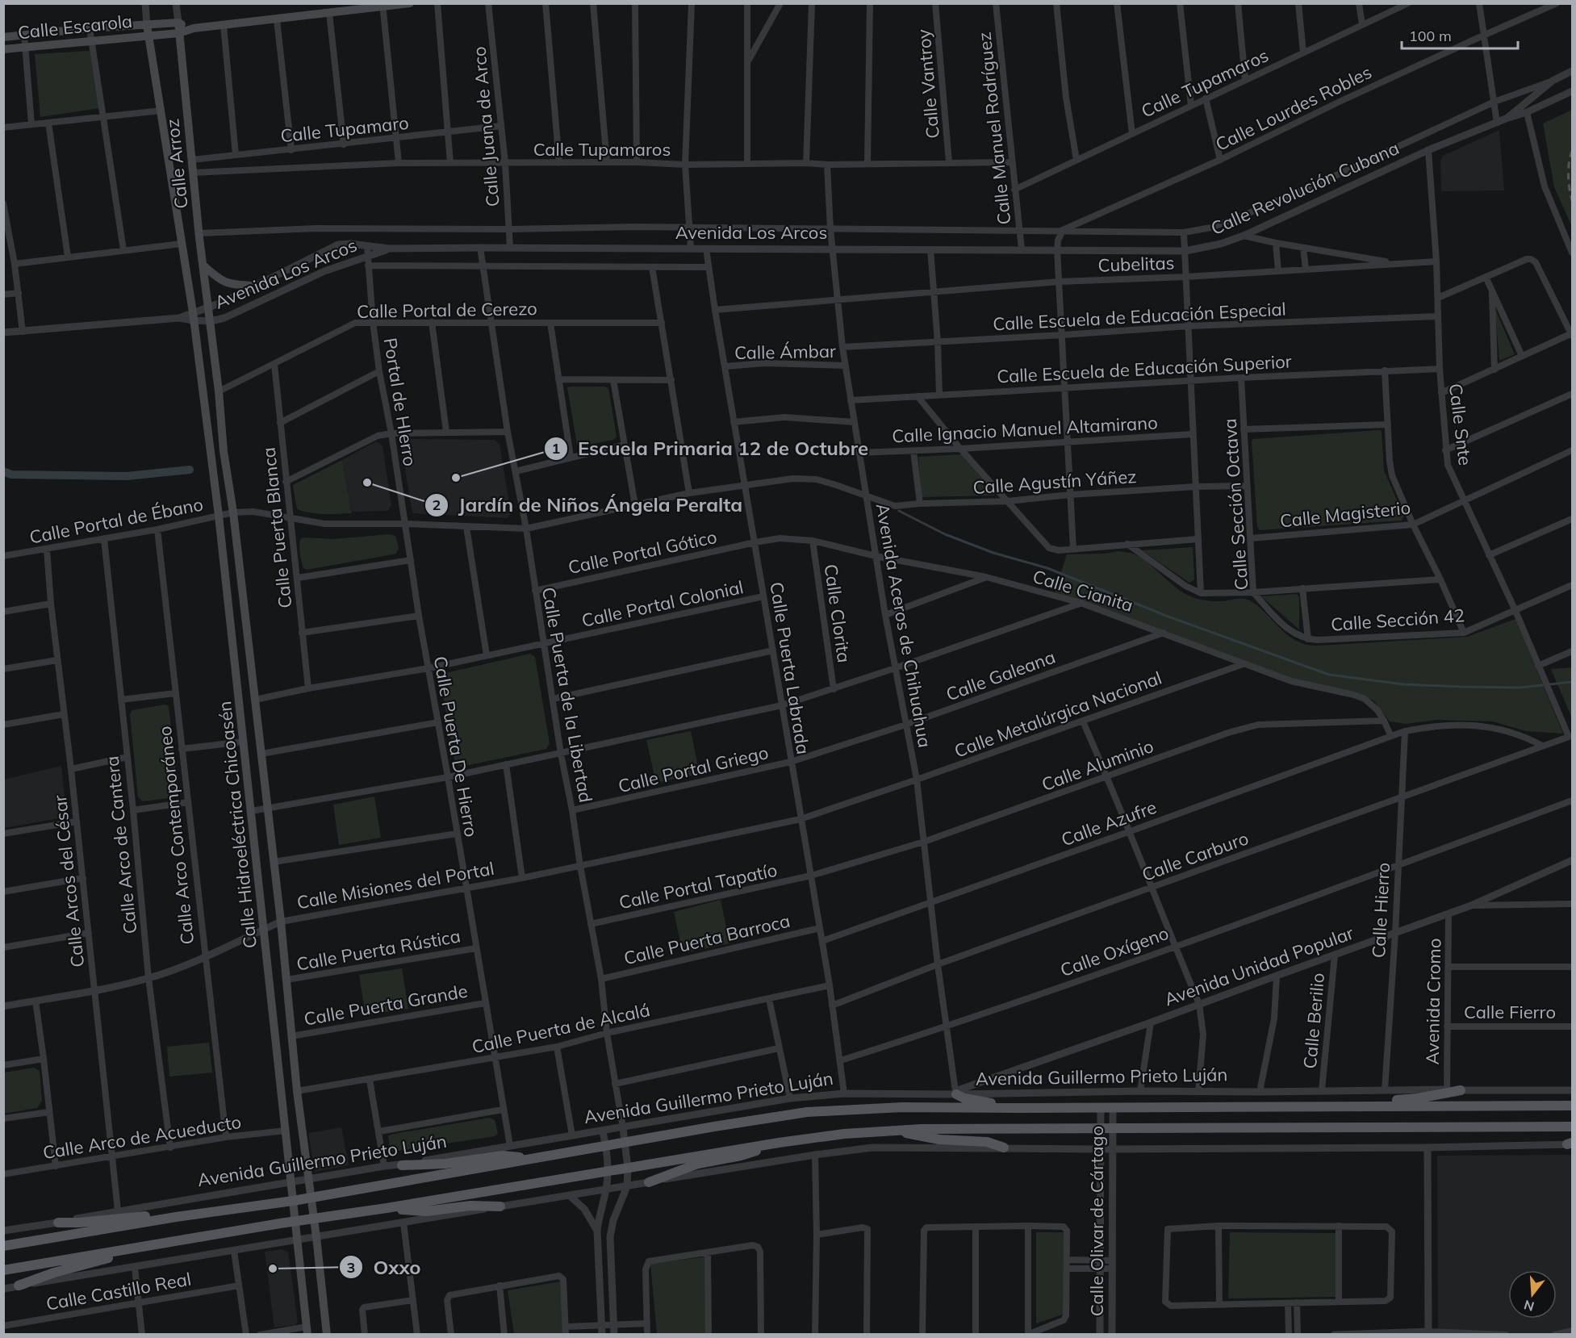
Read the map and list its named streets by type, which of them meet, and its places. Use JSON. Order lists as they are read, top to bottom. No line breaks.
{"streets":{"main road":["Calle Escarola","Calle Arroz","Calle Hidroeléctrica Chicoasén","Avenida Guillermo Prieto Luján"],"street":["Calle Tupamaros","Calle Vantroy","Calle Lourdes Robles","Calle Juana de Arco","Calle Manuel Rodríguez","Calle Tupamaro","Calle Revolución Cubana","Avenida Los Arcos","Cubelitas","Calle Portal de Cerezo","Calle Escuela de Educación Especial","Calle Ámbar","Calle Escuela de Educación Superior","Portal de HIerro","Calle Snte","Calle Ignacio Manuel Altamirano","Calle Agustín Yáñez","Calle Sección Octava","Calle Magisterio","Calle Portal de Ébano","Calle Puerta Blanca","Calle Portal Gótico","Calle Cianita","Calle Portal Colonial","Calle Clorita","Calle Sección 42","Avenida Aceros de Chihuahua","Calle Puerta Labrada","Calle Galeana","Calle Puerta de la Libertad","Calle Metalúrgica Nacional","Calle Puerta De Hierro","Calle Aluminio","Calle Portal Griego","Calle Azufre","Calle Arco Contemporáneo","Calle Arco de Cantera","Calle Carburo","Calle Arcos del César","Calle Misiones del Portal","Calle Portal Tapatío","Calle Hierro","Calle Puerta Barroca","Calle Puerta Rústica","Calle Oxígeno","Avenida Unidad Popular","Avenida Cromo","Calle Puerta Grande","Calle Fierro","Calle Berilio","Calle Puerta de Alcalá","Calle Arco de Acueducto","Calle Olivar de Cártago","Calle Castillo Real"]},"crossings":[["Calle Escarola","Calle Arroz"],["Calle Tupamaros","Calle Vantroy"],["Calle Tupamaros","Calle Juana de Arco"],["Calle Tupamaros","Calle Manuel Rodríguez"],["Calle Tupamaros","Calle Arroz"],["Calle Tupamaros","Avenida Aceros de Chihuahua"],["Calle Juana de Arco","Calle Tupamaro"],["Calle Juana de Arco","Avenida Los Arcos"],["Calle Manuel Rodríguez","Calle Revolución Cubana"],["Calle Manuel Rodríguez","Avenida Los Arcos"],["Calle Tupamaro","Calle Arroz"],["Calle Arroz","Avenida Los Arcos"],["Calle Arroz","Calle Hidroeléctrica Chicoasén"],["Calle Revolución Cubana","Avenida Los Arcos"],["Calle Revolución Cubana","Calle Snte"],["Avenida Los Arcos","Portal de HIerro"],["Avenida Los Arcos","Avenida Aceros de Chihuahua"],["Avenida Los Arcos","Calle Puerta Labrada"],["Avenida Los Arcos","Calle Puerta de la Libertad"],["Avenida Los Arcos","Calle Hidroeléctrica Chicoasén"],["Cubelitas","Calle Snte"],["Cubelitas","Avenida Aceros de Chihuahua"],["Cubelitas","Calle Puerta Labrada"],["Calle Portal de Cerezo","Portal de HIerro"],["Calle Portal de Cerezo","Calle Puerta Blanca"],["Calle Portal de Cerezo","Calle Puerta de la Libertad"],["Calle Portal de Cerezo","Calle Hidroeléctrica Chicoasén"],["Calle Escuela de Educación Especial","Calle Snte"],["Calle Escuela de Educación Especial","Avenida Aceros de Chihuahua"],["Calle Ámbar","Avenida Aceros de Chihuahua"],["Calle Ámbar","Calle Puerta Labrada"],["Calle Escuela de Educación Superior","Calle Snte"],["Calle Escuela de Educación Superior","Calle Sección Octava"],["Calle Escuela de Educación Superior","Avenida Aceros de Chihuahua"],["Portal de HIerro","Calle Portal de Ébano"],["Portal de HIerro","Calle Puerta De Hierro"],["Calle Snte","Calle Magisterio"],["Calle Snte","Calle Sección 42"],["Calle Snte","Calle Carburo"],["Calle Ignacio Manuel Altamirano","Avenida Aceros de Chihuahua"],["Calle Agustín Yáñez","Calle Sección Octava"],["Calle Agustín Yáñez","Calle Portal de Ébano"],["Calle Agustín Yáñez","Avenida Aceros de Chihuahua"],["Calle Agustín Yáñez","Calle Puerta Labrada"],["Calle Agustín Yáñez","Calle Puerta de la Libertad"],["Calle Sección Octava","Calle Magisterio"],["Calle Sección Octava","Calle Sección 42"],["Calle Portal de Ébano","Calle Puerta Blanca"],["Calle Portal de Ébano","Calle Puerta de la Libertad"],["Calle Portal de Ébano","Calle Puerta De Hierro"],["Calle Portal de Ébano","Calle Hidroeléctrica Chicoasén"],["Calle Portal de Ébano","Calle Arco Contemporáneo"],["Calle Portal de Ébano","Calle Arco de Cantera"],["Calle Portal de Ébano","Calle Arcos del César"],["Calle Puerta Blanca","Calle Portal Colonial"],["Calle Portal Gótico","Calle Cianita"],["Calle Portal Gótico","Calle Puerta Labrada"],["Calle Portal Gótico","Calle Puerta de la Libertad"],["Calle Cianita","Calle Clorita"],["Calle Cianita","Avenida Aceros de Chihuahua"],["Calle Cianita","Calle Puerta Labrada"],["Calle Cianita","Calle Galeana"],["Calle Cianita","Calle Metalúrgica Nacional"],["Calle Cianita","Calle Aluminio"],["Calle Portal Colonial","Calle Puerta Labrada"],["Calle Portal Colonial","Calle Puerta de la Libertad"],["Calle Portal Colonial","Calle Puerta De Hierro"],["Calle Portal Colonial","Calle Hidroeléctrica Chicoasén"],["Avenida Aceros de Chihuahua","Calle Galeana"],["Avenida Aceros de Chihuahua","Calle Metalúrgica Nacional"],["Avenida Aceros de Chihuahua","Calle Aluminio"],["Avenida Aceros de Chihuahua","Calle Azufre"],["Avenida Aceros de Chihuahua","Calle Carburo"],["Avenida Aceros de Chihuahua","Calle Oxígeno"],["Avenida Aceros de Chihuahua","Avenida Unidad Popular"],["Avenida Aceros de Chihuahua","Avenida Guillermo Prieto Luján"],["Calle Puerta Labrada","Calle Galeana"],["Calle Puerta Labrada","Calle Metalúrgica Nacional"],["Calle Puerta Labrada","Calle Aluminio"],["Calle Puerta Labrada","Calle Portal Griego"],["Calle Puerta Labrada","Calle Azufre"],["Calle Puerta Labrada","Calle Carburo"],["Calle Puerta Labrada","Calle Misiones del Portal"],["Calle Puerta Labrada","Calle Portal Tapatío"],["Calle Puerta Labrada","Calle Puerta Barroca"],["Calle Puerta Labrada","Calle Oxígeno"],["Calle Puerta Labrada","Calle Puerta de Alcalá"],["Calle Puerta Labrada","Avenida Guillermo Prieto Luján"],["Calle Galeana","Calle Portal Griego"],["Calle Puerta de la Libertad","Calle Portal Griego"],["Calle Puerta de la Libertad","Calle Misiones del Portal"],["Calle Puerta de la Libertad","Calle Portal Tapatío"],["Calle Puerta de la Libertad","Calle Puerta Barroca"],["Calle Puerta de la Libertad","Calle Puerta de Alcalá"],["Calle Puerta de la Libertad","Avenida Guillermo Prieto Luján"],["Calle Metalúrgica Nacional","Calle Misiones del Portal"],["Calle Puerta De Hierro","Calle Misiones del Portal"],["Calle Puerta De Hierro","Calle Puerta Rústica"],["Calle Puerta De Hierro","Calle Puerta Grande"],["Calle Puerta De Hierro","Calle Puerta de Alcalá"],["Calle Puerta De Hierro","Avenida Guillermo Prieto Luján"],["Calle Aluminio","Calle Portal Tapatío"],["Calle Azufre","Calle Carburo"],["Calle Azufre","Calle Hierro"],["Calle Hidroeléctrica Chicoasén","Calle Misiones del Portal"],["Calle Hidroeléctrica Chicoasén","Calle Puerta Rústica"],["Calle Hidroeléctrica Chicoasén","Calle Puerta Grande"],["Calle Hidroeléctrica Chicoasén","Calle Puerta de Alcalá"],["Calle Hidroeléctrica Chicoasén","Avenida Guillermo Prieto Luján"],["Calle Hidroeléctrica Chicoasén","Calle Arco de Acueducto"],["Calle Arco Contemporáneo","Calle Misiones del Portal"],["Calle Arco Contemporáneo","Calle Arco de Acueducto"],["Calle Arco de Cantera","Calle Misiones del Portal"],["Calle Arco de Cantera","Calle Arco de Acueducto"],["Calle Carburo","Calle Hierro"],["Calle Arcos del César","Calle Misiones del Portal"],["Calle Arcos del César","Avenida Guillermo Prieto Luján"],["Calle Arcos del César","Calle Arco de Acueducto"],["Calle Hierro","Calle Oxígeno"],["Calle Hierro","Avenida Unidad Popular"],["Calle Hierro","Avenida Guillermo Prieto Luján"],["Avenida Unidad Popular","Avenida Cromo"],["Avenida Unidad Popular","Calle Berilio"],["Avenida Unidad Popular","Avenida Guillermo Prieto Luján"],["Avenida Cromo","Calle Fierro"],["Avenida Cromo","Avenida Guillermo Prieto Luján"],["Calle Berilio","Avenida Guillermo Prieto Luján"],["Avenida Guillermo Prieto Luján","Calle Olivar de Cártago"]],"places":["Escuela Primaria 12 de Octubre","Jardín de Niños Ángela Peralta","Oxxo"],"scale_bar":"100 m","north":"bottom"}
